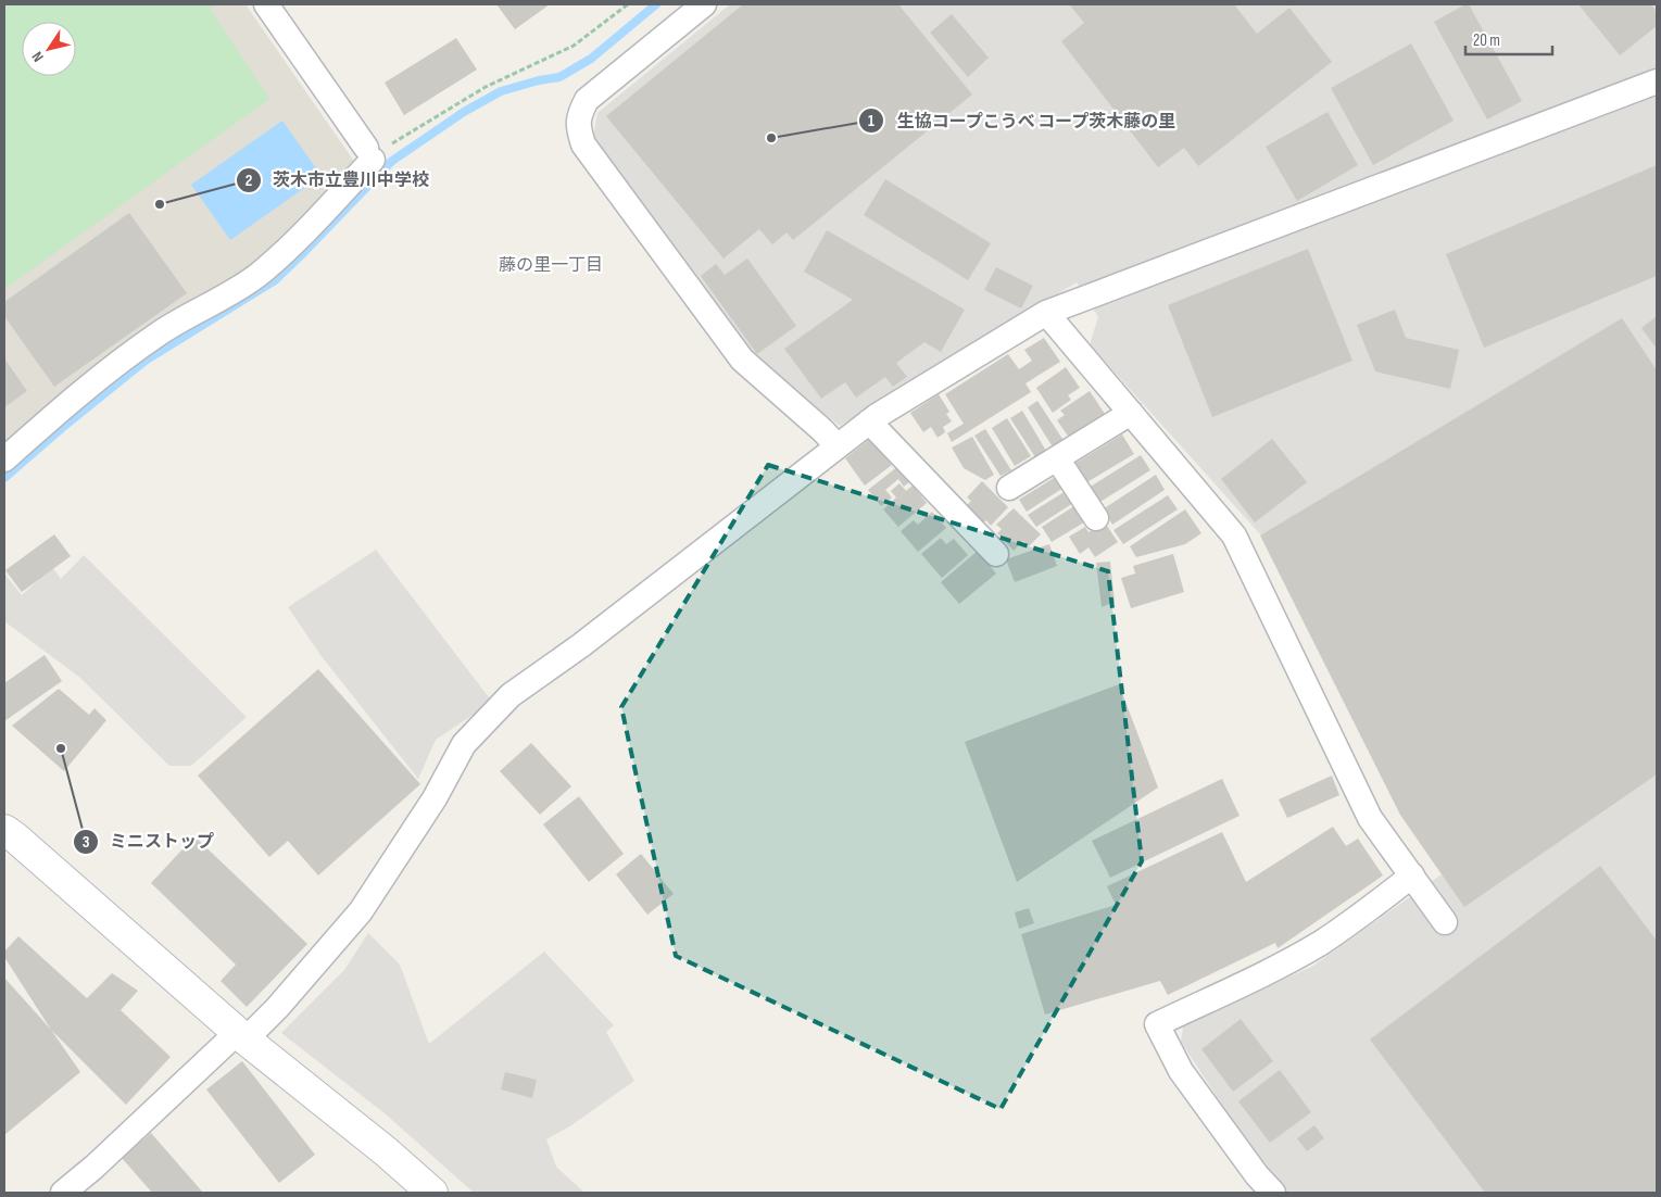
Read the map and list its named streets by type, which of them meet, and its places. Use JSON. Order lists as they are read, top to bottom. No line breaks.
{"districts":["藤の里一丁目"],"places":["生協コープこうべ コープ茨木藤の里","茨木市立豊川中学校","ミニストップ"],"scale_bar":"20 m","north":"bottom left"}
